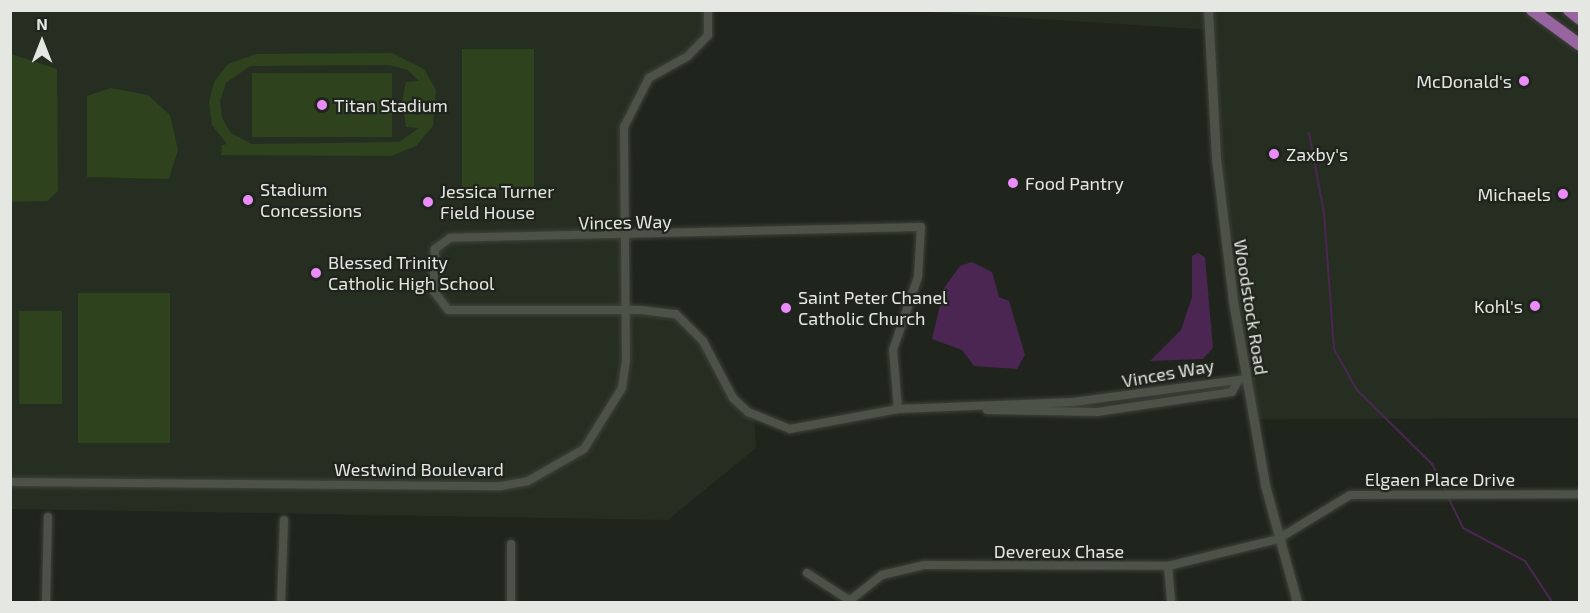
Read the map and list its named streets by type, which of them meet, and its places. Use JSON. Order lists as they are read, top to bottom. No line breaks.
{"streets":{"street":["Vinces Way","Woodstock Road","Westwind Boulevard","Elgaen Place Drive","Devereux Chase"]},"crossings":[["Vinces Way","Woodstock Road"],["Vinces Way","Westwind Boulevard"],["Woodstock Road","Elgaen Place Drive"],["Woodstock Road","Devereux Chase"],["Elgaen Place Drive","Devereux Chase"]],"places":["McDonald's","Titan Stadium","Zaxby's","Food Pantry","Michaels","Stadium Concessions","Jessica Turner Field House","Blessed Trinity Catholic High School","Kohl's","Saint Peter Chanel Catholic Church"],"north":"top"}
